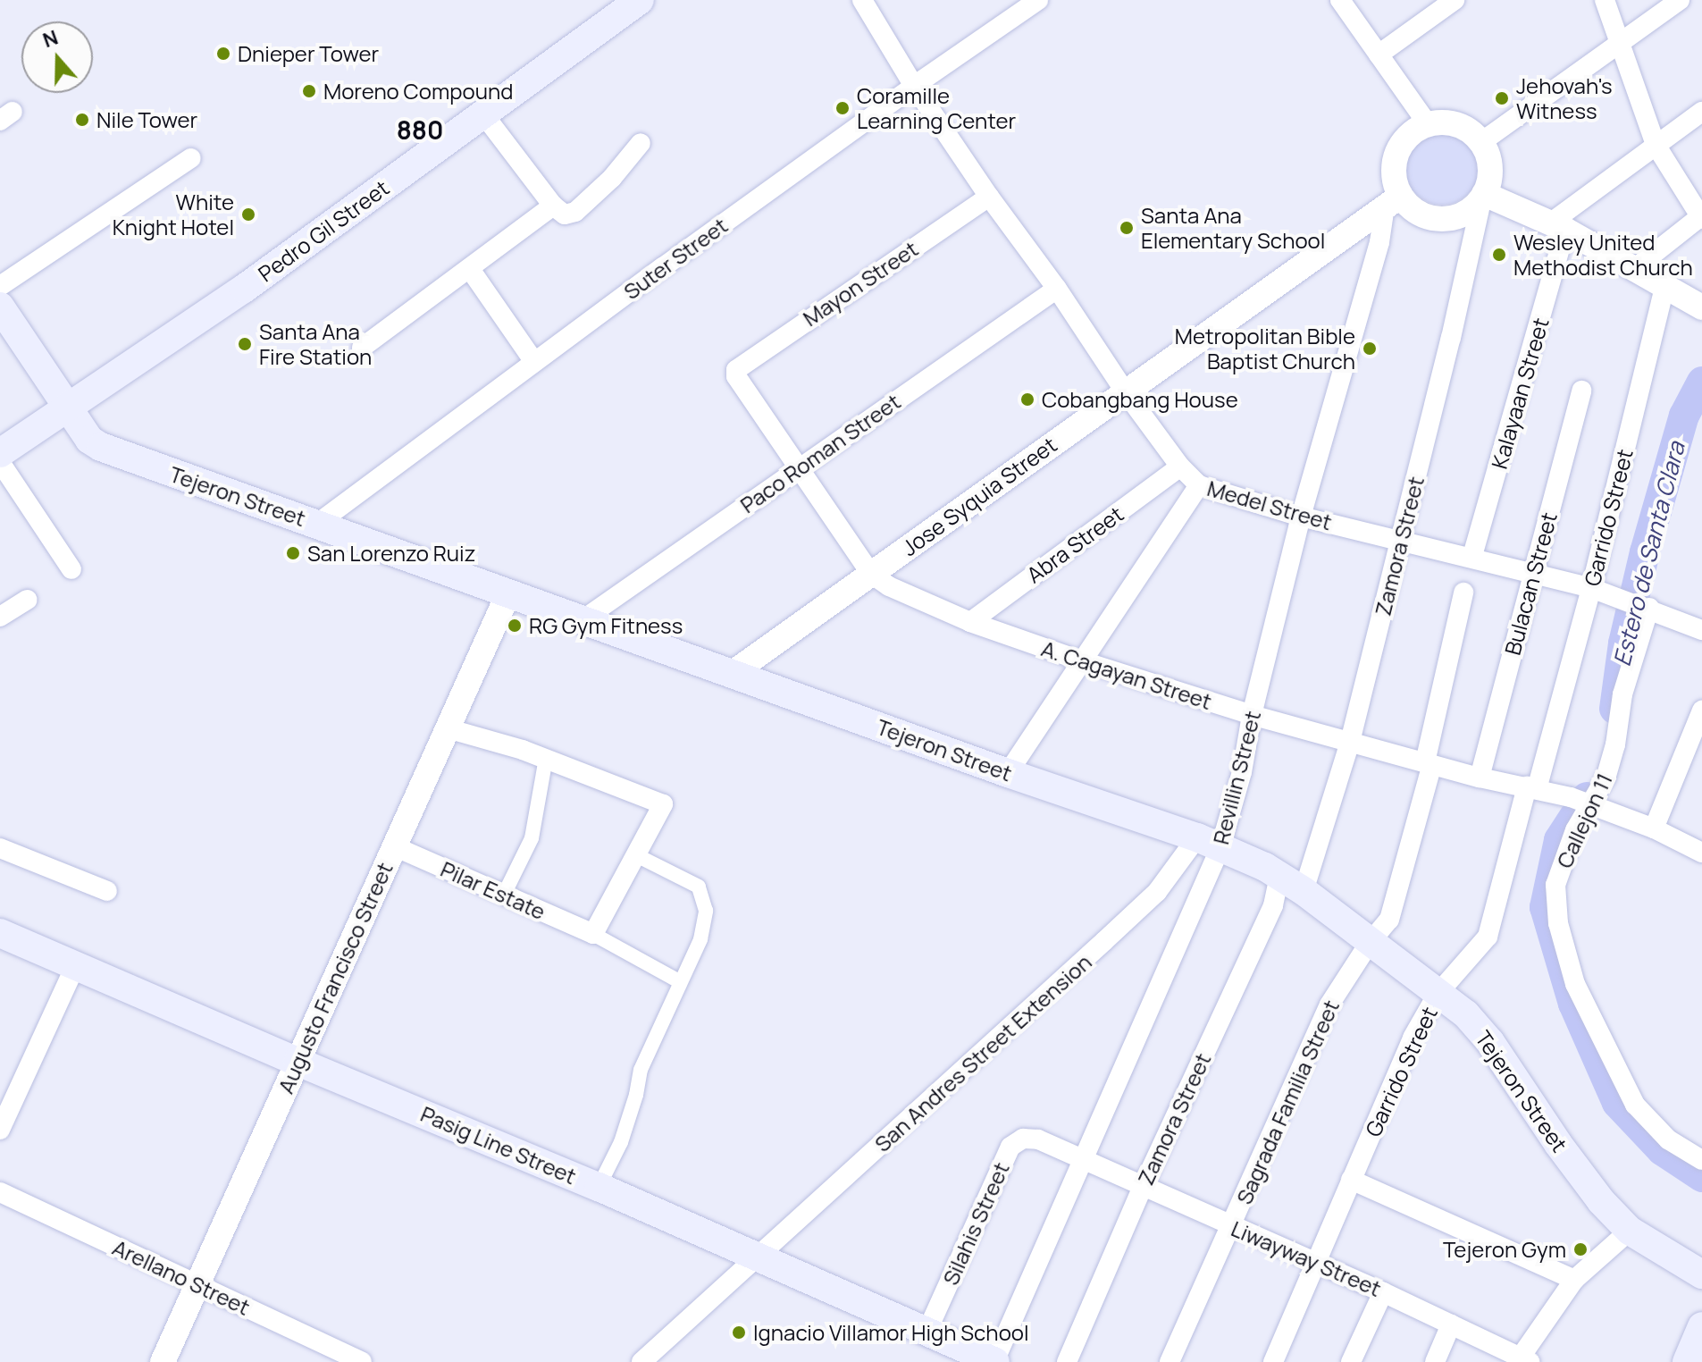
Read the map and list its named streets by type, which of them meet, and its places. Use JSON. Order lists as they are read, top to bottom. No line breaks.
{"streets":{"main road":["Pedro Gil Street","Tejeron Street","Pasig Line Street"],"street":["Suter Street","Mayon Street","Kalayaan Street","Paco Roman Street","Jose Syquia Street","Medel Street","Garrido Street","Abra Street","Zamora Street","Bulacan Street","A. Cagayan Street","Revillin Street","Callejon 11","Pilar Estate","Augusto Francisco Street","San Andres Street Extension","Sagrada Familia Street","Silahis Street","Liwayway Street","Arellano Street"]},"crossings":[["Pedro Gil Street","Tejeron Street"],["Suter Street","Tejeron Street"],["Suter Street","Medel Street"],["Mayon Street","Medel Street"],["Mayon Street","A. Cagayan Street"],["Kalayaan Street","Medel Street"],["Paco Roman Street","Tejeron Street"],["Paco Roman Street","Medel Street"],["Paco Roman Street","A. Cagayan Street"],["Tejeron Street","Jose Syquia Street"],["Tejeron Street","Garrido Street"],["Tejeron Street","Zamora Street"],["Tejeron Street","Revillin Street"],["Tejeron Street","Augusto Francisco Street"],["Tejeron Street","San Andres Street Extension"],["Tejeron Street","Sagrada Familia Street"],["Jose Syquia Street","Medel Street"],["Jose Syquia Street","Zamora Street"],["Jose Syquia Street","A. Cagayan Street"],["Jose Syquia Street","Revillin Street"],["Medel Street","Garrido Street"],["Medel Street","Abra Street"],["Medel Street","Zamora Street"],["Medel Street","Bulacan Street"],["Medel Street","Revillin Street"],["Medel Street","Callejon 11"],["Garrido Street","A. Cagayan Street"],["Garrido Street","Liwayway Street"],["Abra Street","A. Cagayan Street"],["Zamora Street","A. Cagayan Street"],["Zamora Street","Revillin Street"],["Zamora Street","Liwayway Street"],["Bulacan Street","A. Cagayan Street"],["A. Cagayan Street","Revillin Street"],["A. Cagayan Street","Callejon 11"],["A. Cagayan Street","Sagrada Familia Street"],["Revillin Street","San Andres Street Extension"],["Revillin Street","Pasig Line Street"],["Revillin Street","Silahis Street"],["Revillin Street","Liwayway Street"],["Pilar Estate","Augusto Francisco Street"],["Augusto Francisco Street","Pasig Line Street"],["Augusto Francisco Street","Arellano Street"],["San Andres Street Extension","Pasig Line Street"],["Sagrada Familia Street","Liwayway Street"],["Pasig Line Street","Silahis Street"],["Silahis Street","Liwayway Street"]],"districts":["880"],"water":["Estero de Santa Clara"],"places":["Dnieper Tower","Moreno Compound","Jehovah's Witness","Coramille Learning Center","Nile Tower","White Knight Hotel","Santa Ana Elementary School","Wesley United Methodist Church","Santa Ana Fire Station","Metropolitan Bible Baptist Church","Cobangbang House","San Lorenzo Ruiz","RG Gym Fitness","Tejeron Gym","Ignacio Villamor High School"],"north":"top"}
